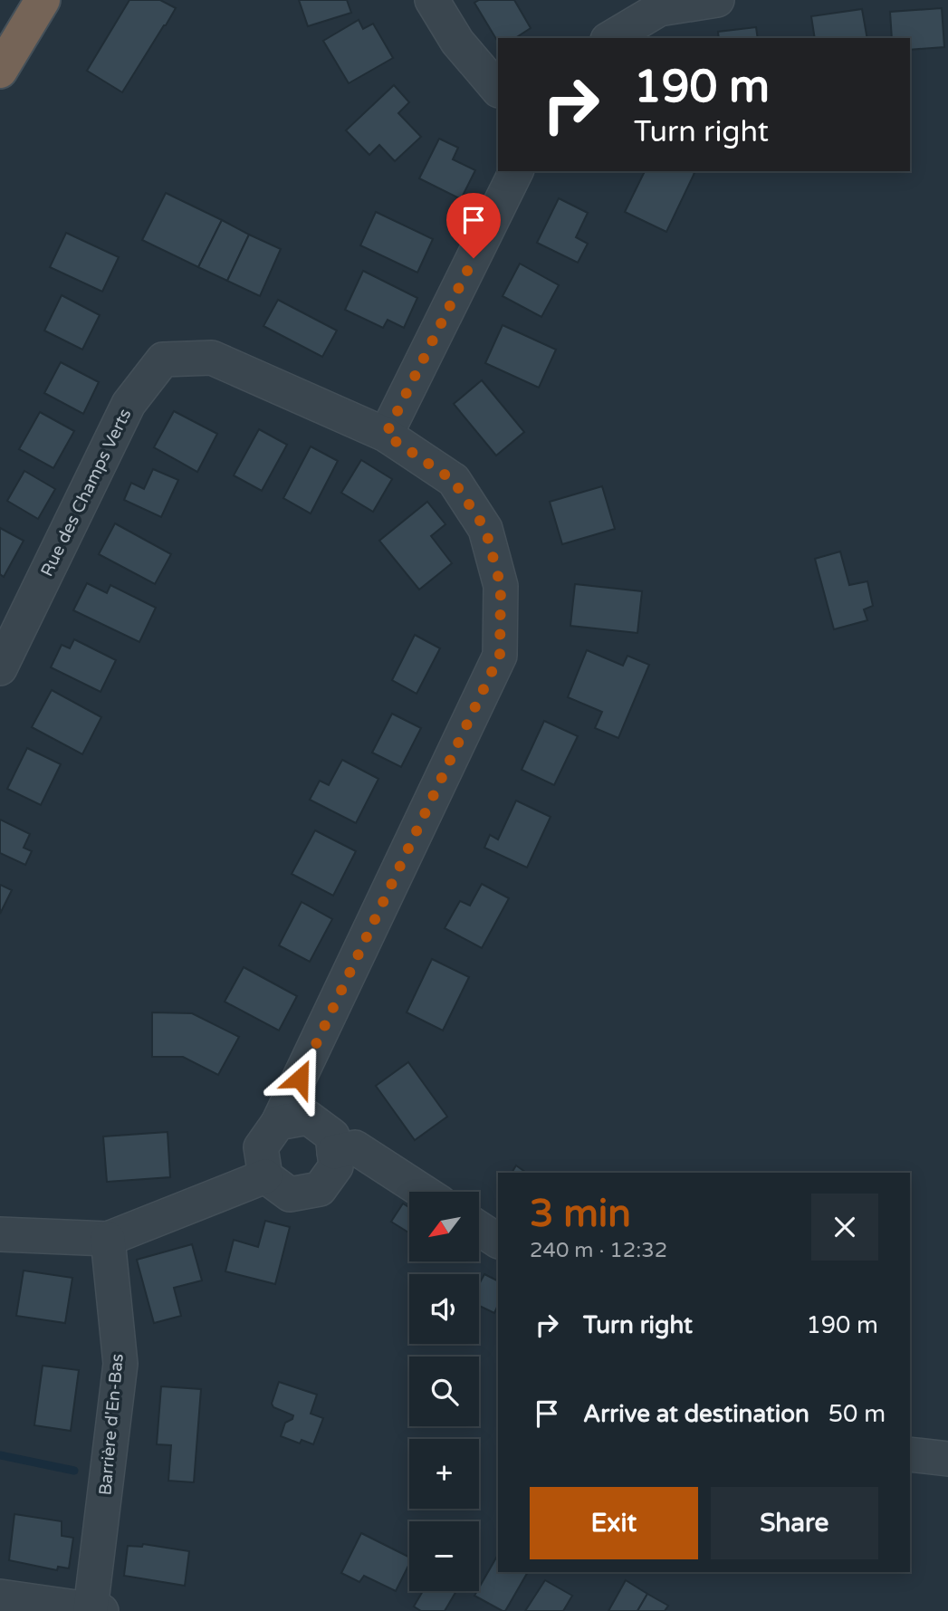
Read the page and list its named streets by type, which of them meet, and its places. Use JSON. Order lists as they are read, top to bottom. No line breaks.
{"streets":{"street":["Rue des Champs Verts","Barrière d'En-Bas"]},"north":"bottom left","page":{"turn":["190 m","Turn right"],"heading":["3 min","240 m · 12:32"],"map_buttons":["+","−"],"list":[{"name":"Turn right","value":"190 m"},{"name":"Arrive at destination","value":"50 m"}],"buttons":["Exit","Share"]}}
